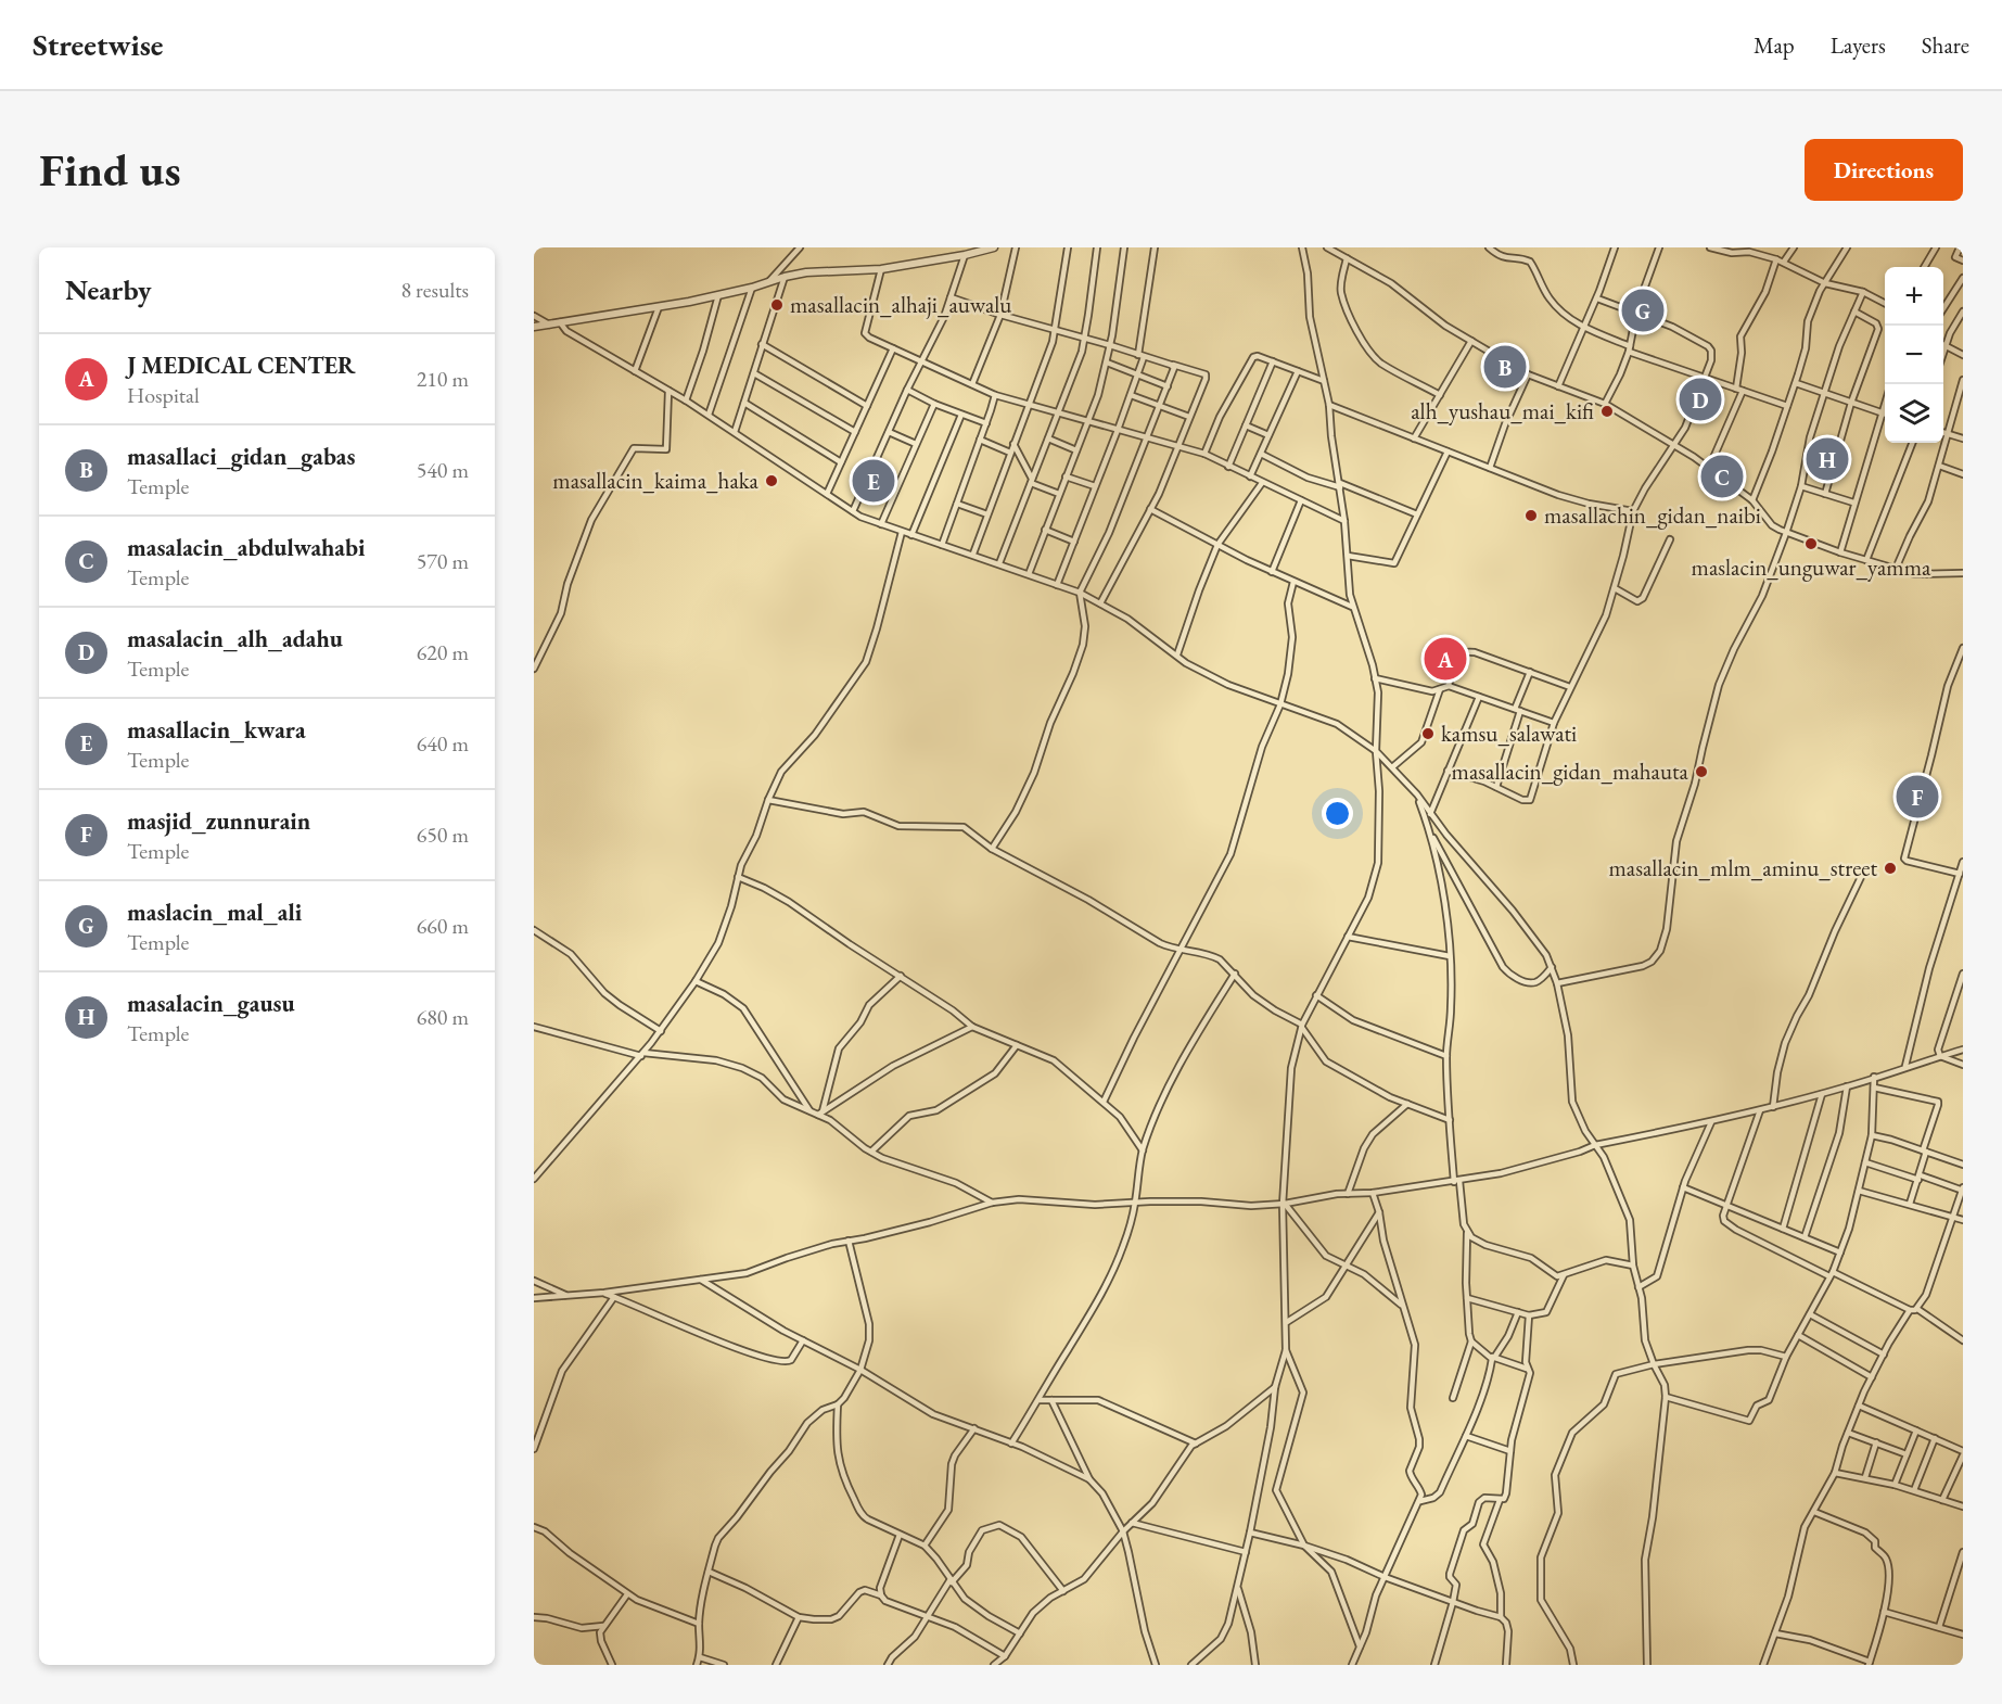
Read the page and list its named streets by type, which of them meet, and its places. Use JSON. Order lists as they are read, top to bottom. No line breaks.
{"places":["masallacin_alhaji_auwalu","alh_yushau_mai_kifi","masallacin_kaima_haka","masallachin_gidan_naibi","maslacin_unguwar_yamma","kamsu_salawati","masallacin_gidan_mahauta","masallacin_mlm_aminu_street"],"page":{"header":"Streetwise","nav":["Map","Layers","Share"],"buttons":"Directions","title":"Find us","heading":["Nearby","8 results"],"map_buttons":["+","−"],"pins":["G","B","D","H","C","E","A","F"],"list":[{"mark":"A","name":"J MEDICAL CENTER","note":"Hospital","value":"210 m"},{"mark":"B","name":"masallaci_gidan_gabas","note":"Temple","value":"540 m"},{"mark":"C","name":"masalacin_abdulwahabi","note":"Temple","value":"570 m"},{"mark":"D","name":"masalacin_alh_adahu","note":"Temple","value":"620 m"},{"mark":"E","name":"masallacin_kwara","note":"Temple","value":"640 m"},{"mark":"F","name":"masjid_zunnurain","note":"Temple","value":"650 m"},{"mark":"G","name":"maslacin_mal_ali","note":"Temple","value":"660 m"},{"mark":"H","name":"masalacin_gausu","note":"Temple","value":"680 m"}]}}
